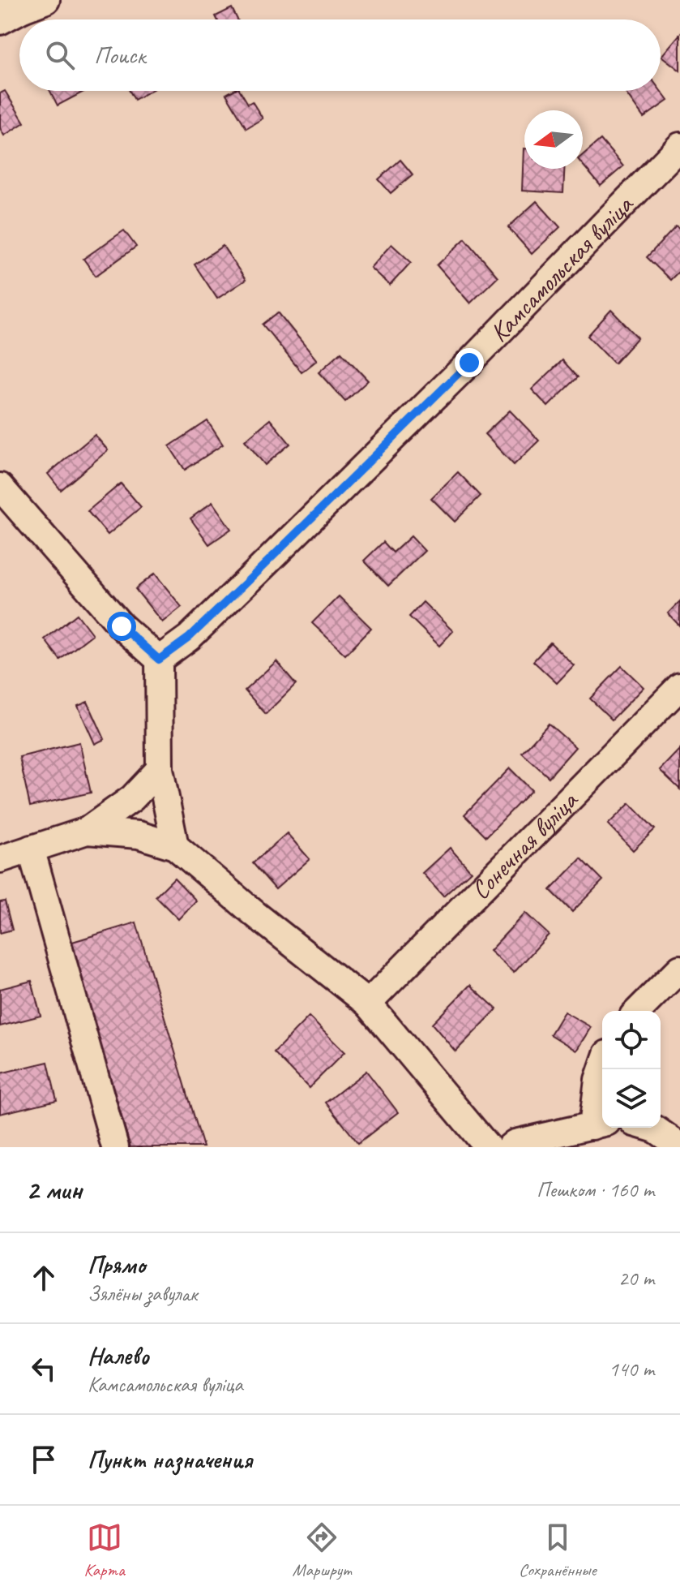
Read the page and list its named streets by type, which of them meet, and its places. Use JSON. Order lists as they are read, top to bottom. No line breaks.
{"streets":{"street":["Камсамольская вуліца","Сонечная вуліца"]},"north":"left","page":{"search":"Поиск","heading":["2 мин","Пешком · 160 m"],"list":[["Прямо","Зялёны завулак","20 m"],["Налево","Камсамольская вуліца","140 m"],"Пункт назначения"],"nav":["Карта","Маршрут","Сохранённые"]}}
